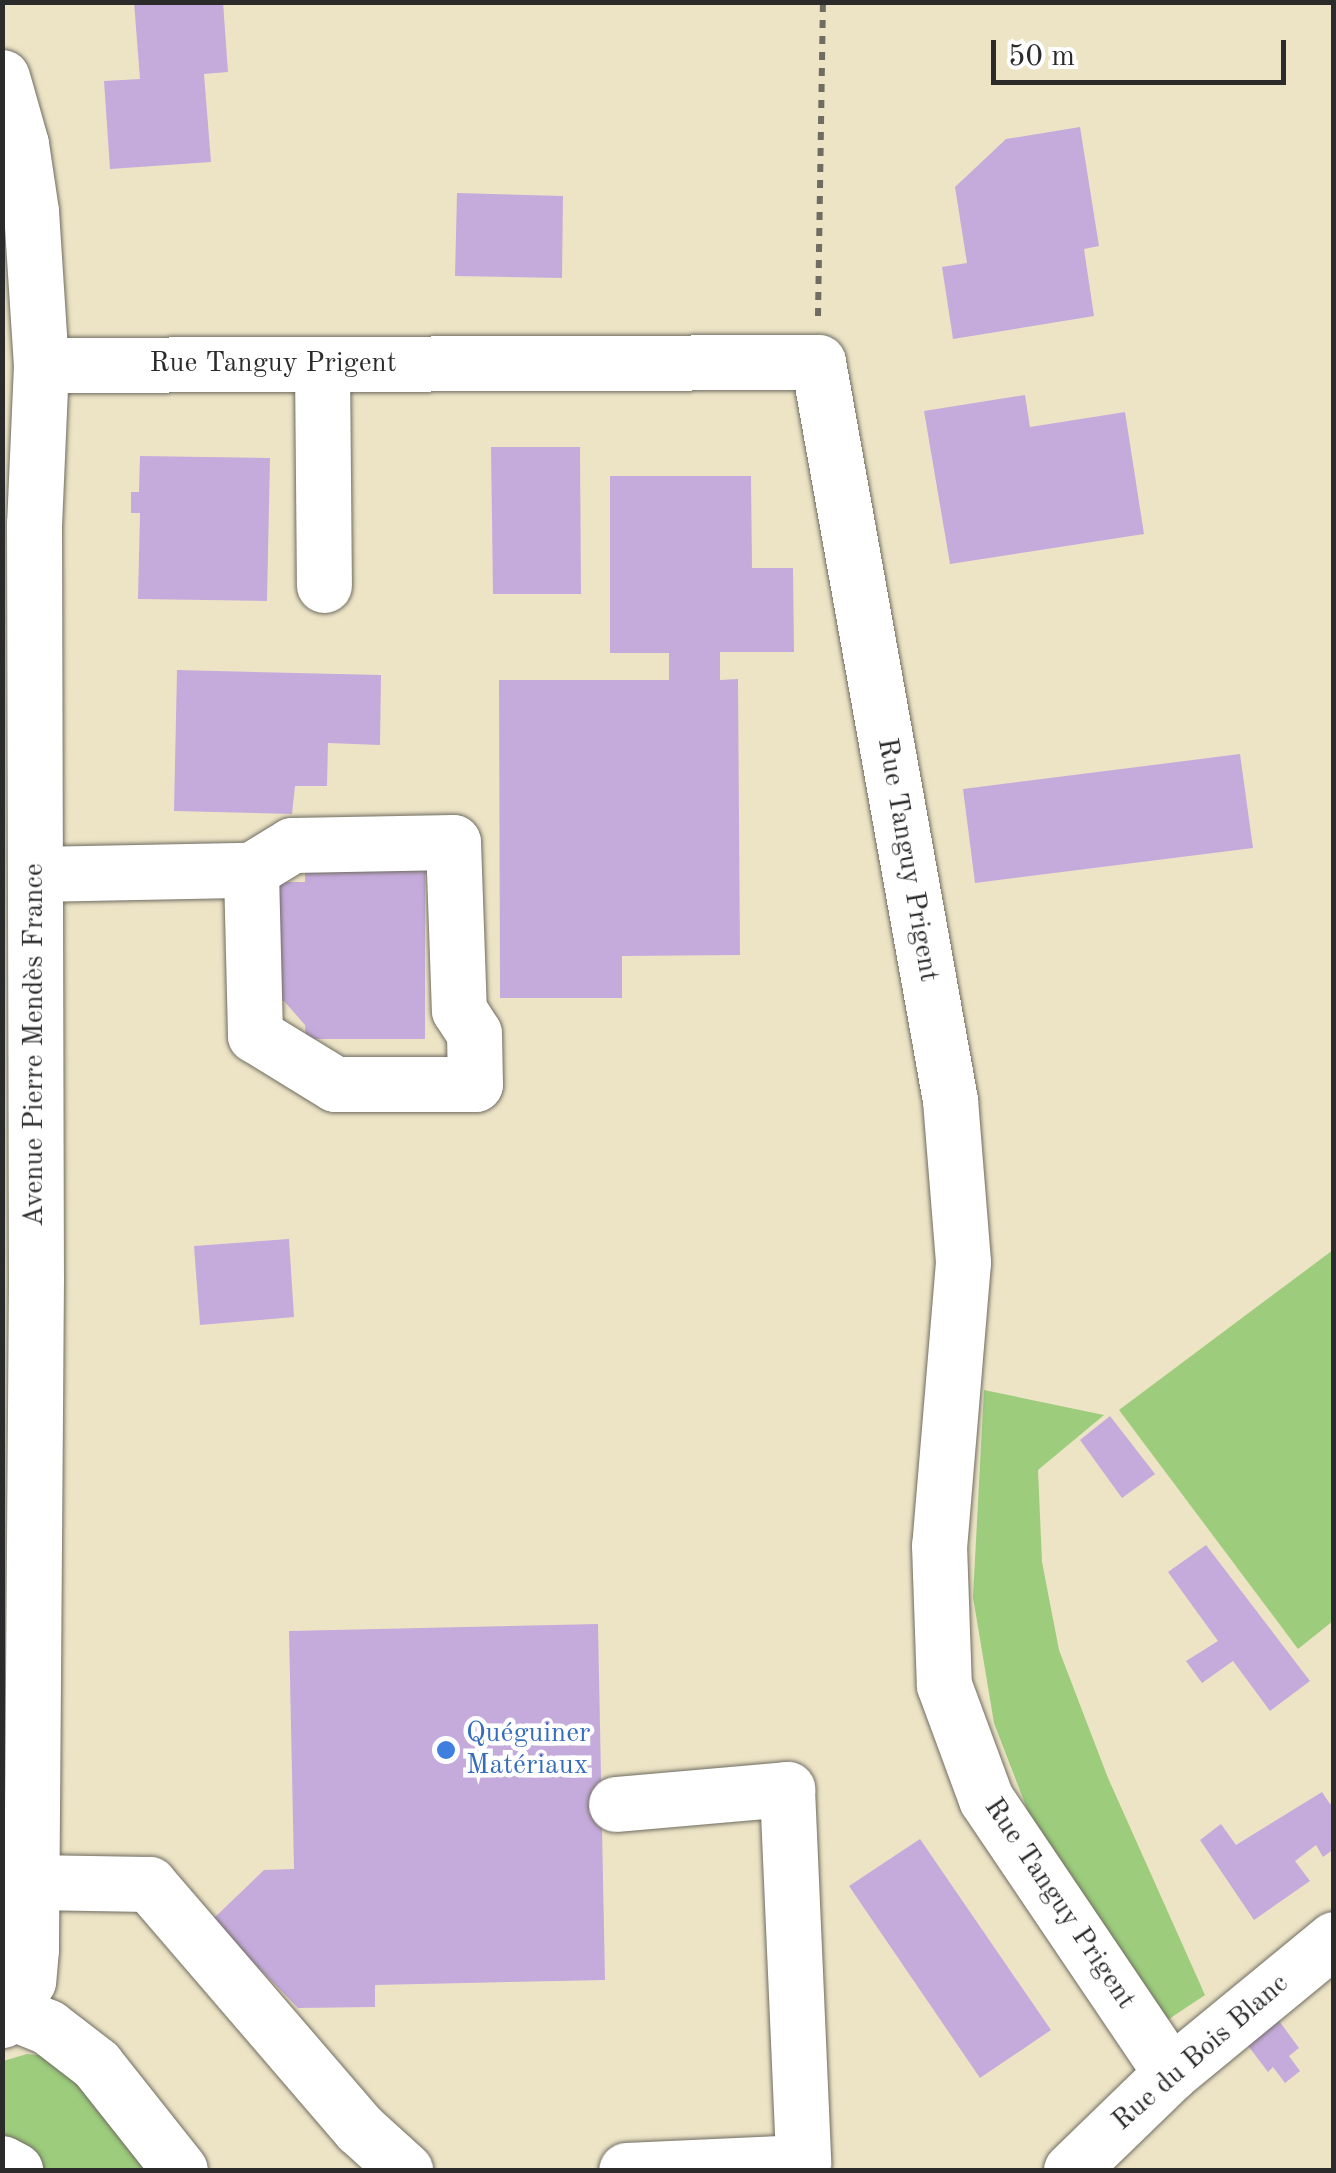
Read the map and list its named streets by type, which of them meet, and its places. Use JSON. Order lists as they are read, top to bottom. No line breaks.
{"streets":{"street":["Rue Tanguy Prigent","Avenue Pierre Mendès France","Rue du Bois Blanc"]},"crossings":[["Rue Tanguy Prigent","Avenue Pierre Mendès France"],["Rue Tanguy Prigent","Rue du Bois Blanc"]],"places":["Quéguiner Matériaux"],"scale_bar":"50 m"}
